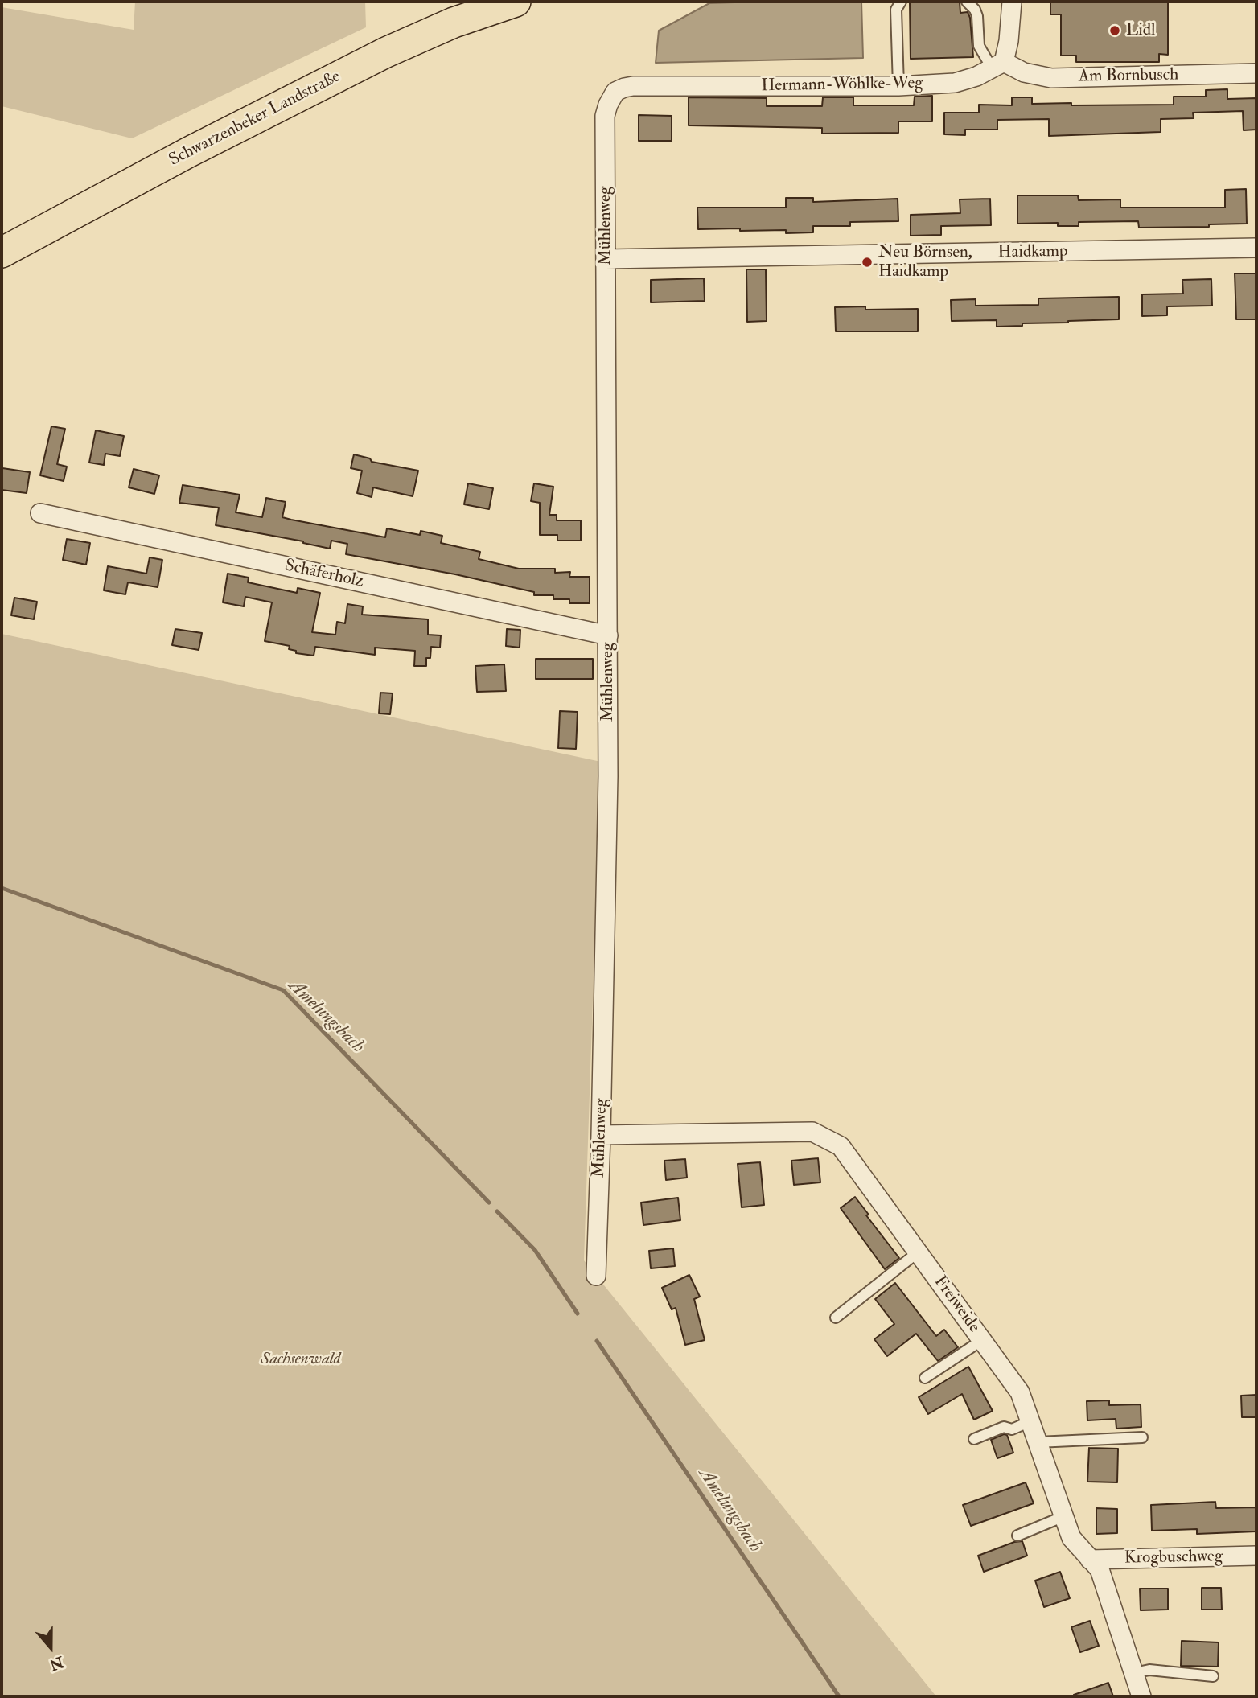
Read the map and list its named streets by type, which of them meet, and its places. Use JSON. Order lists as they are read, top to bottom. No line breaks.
{"streets":{"main road":["Schwarzenbeker Landstraße"],"street":["Am Bornbusch","Hermann-Wöhlke-Weg","Mühlenweg","Haidkamp","Schäferholz","Freiweide","Krogbuschweg"]},"crossings":[["Am Bornbusch","Hermann-Wöhlke-Weg"],["Hermann-Wöhlke-Weg","Mühlenweg"],["Mühlenweg","Haidkamp"],["Mühlenweg","Schäferholz"],["Mühlenweg","Freiweide"],["Freiweide","Krogbuschweg"]],"water":["Amelungsbach"],"parks":["Sachsenwald"],"places":["Lidl","Neu Börnsen, Haidkamp"],"north":"bottom"}
